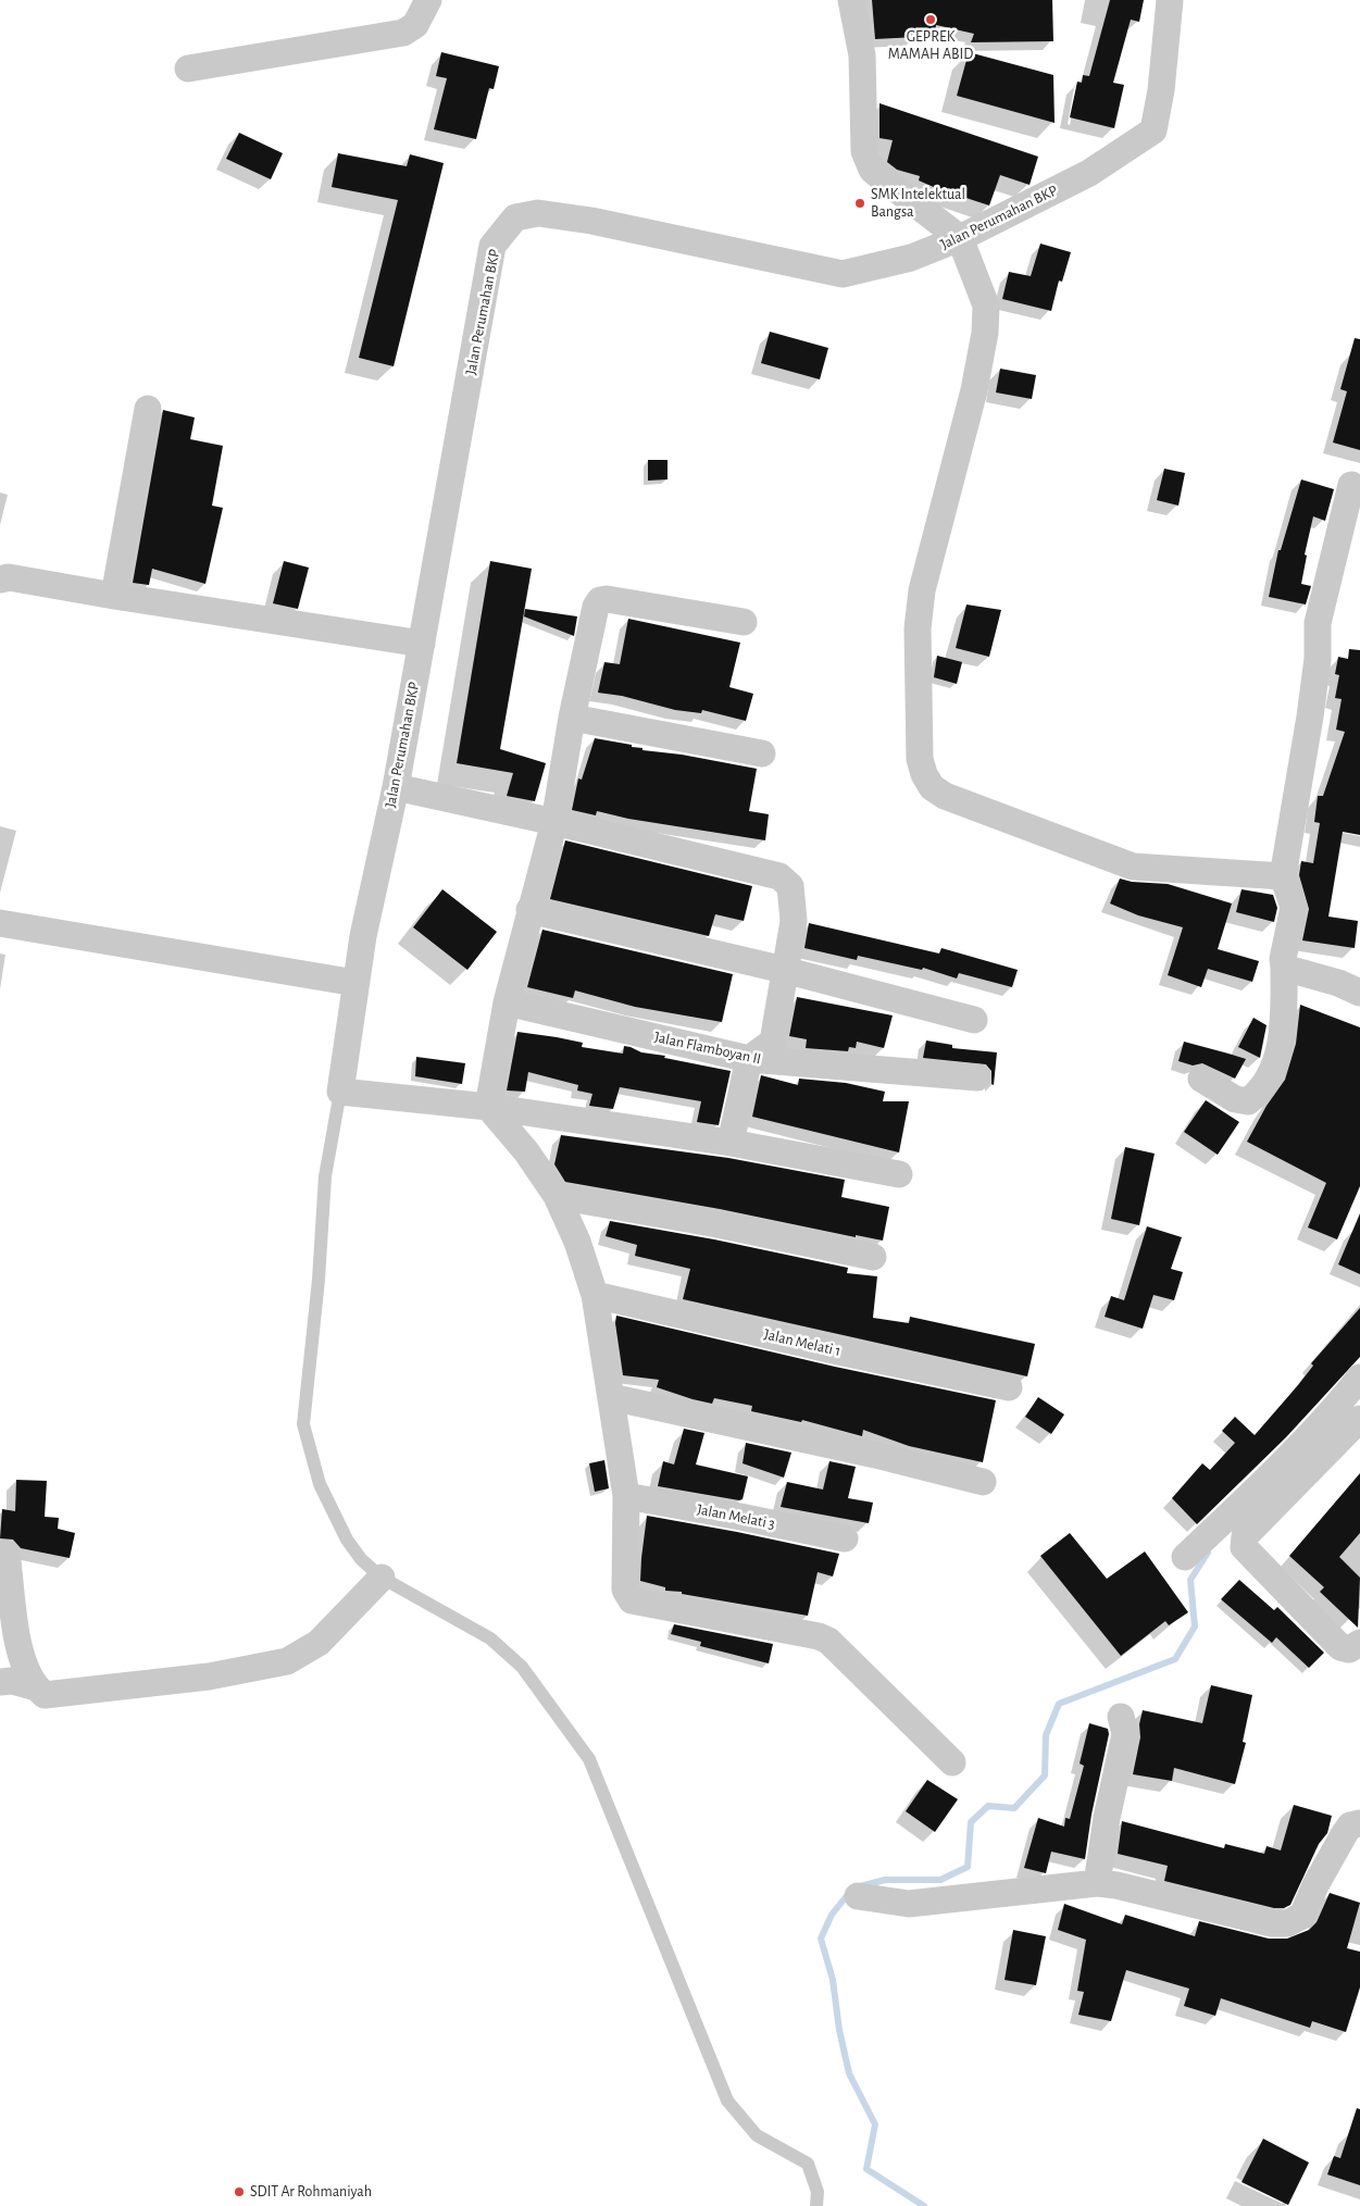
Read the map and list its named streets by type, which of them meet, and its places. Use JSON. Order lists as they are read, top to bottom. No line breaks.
{"streets":{"street":["Jalan Perumahan BKP","Jalan Flamboyan II","Jalan Melati 1","Jalan Melati 3"]},"places":["GEPREK MAMAH ABID","SMK Intelektual Bangsa","SDIT Ar Rohmaniyah"]}
